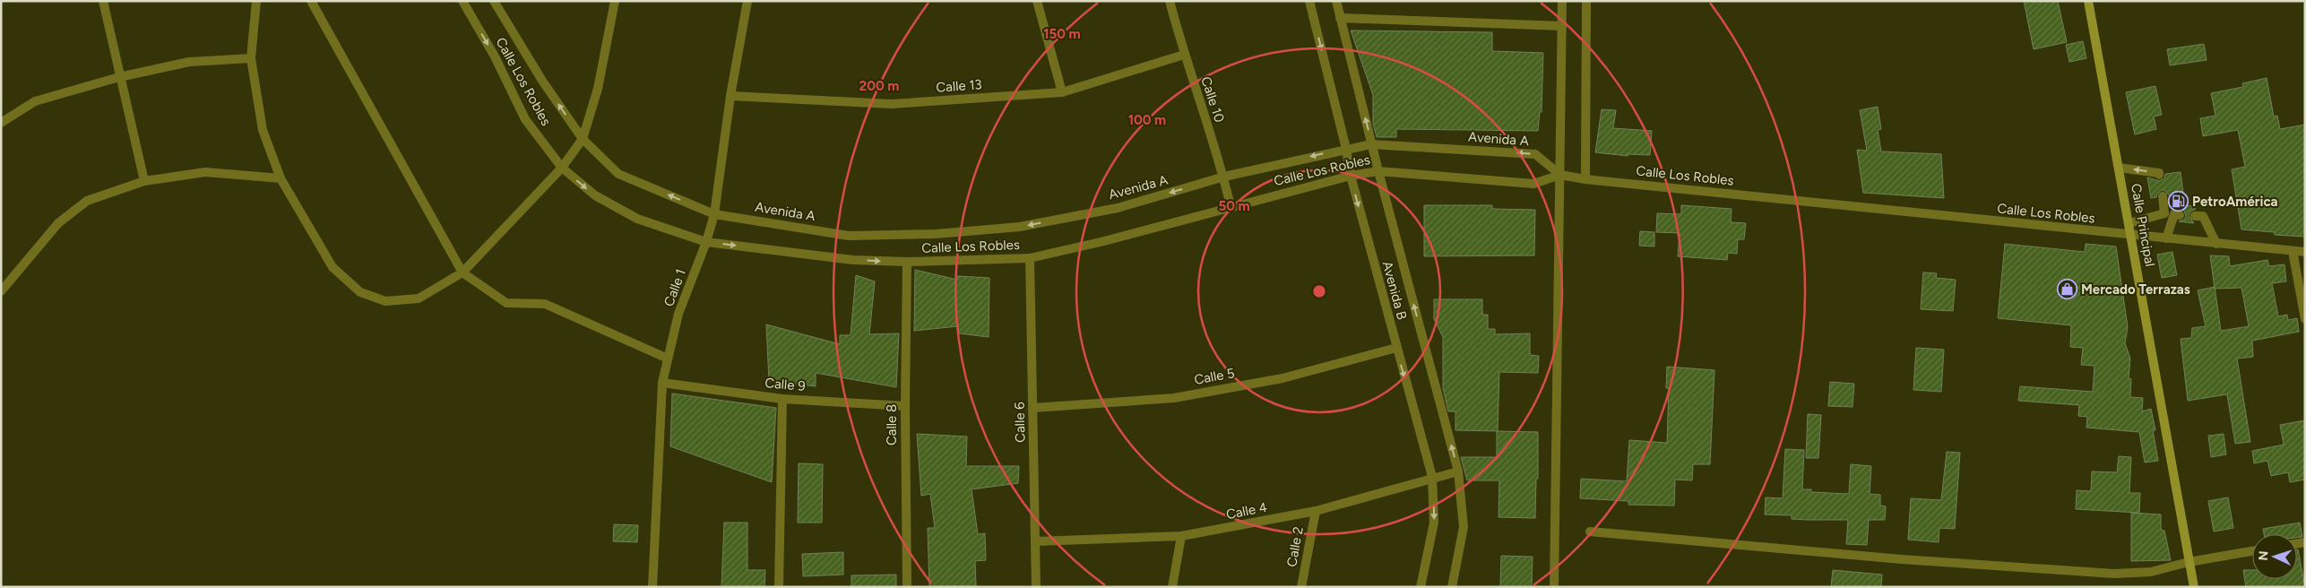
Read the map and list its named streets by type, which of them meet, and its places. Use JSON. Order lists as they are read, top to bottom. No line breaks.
{"streets":{"street":["Calle Los Robles","Calle 13","Calle 10","Avenida A","Calle Principal","Calle 1","Avenida B","Calle 5","Calle 9","Calle 6","Calle 8","Calle 4","Calle 2"]},"crossings":[["Calle Los Robles","Calle 10"],["Calle Los Robles","Avenida A"],["Calle Los Robles","Calle Principal"],["Calle Los Robles","Calle 1"],["Calle Los Robles","Avenida B"],["Calle Los Robles","Calle 6"],["Calle Los Robles","Calle 8"],["Calle 13","Calle 10"],["Calle 13","Calle 1"],["Calle 10","Avenida A"],["Avenida A","Calle 1"],["Avenida A","Avenida B"],["Calle 1","Calle 9"],["Avenida B","Calle 5"],["Avenida B","Calle 4"],["Calle 5","Calle 6"],["Calle 9","Calle 8"],["Calle 6","Calle 4"],["Calle 4","Calle 2"]],"one_way":["Avenida A"],"places":{"fuel station":["PetroAmérica"],"shop":["Mercado Terrazas"]},"north":"left","rings":["150 m","200 m","100 m","50 m"]}
